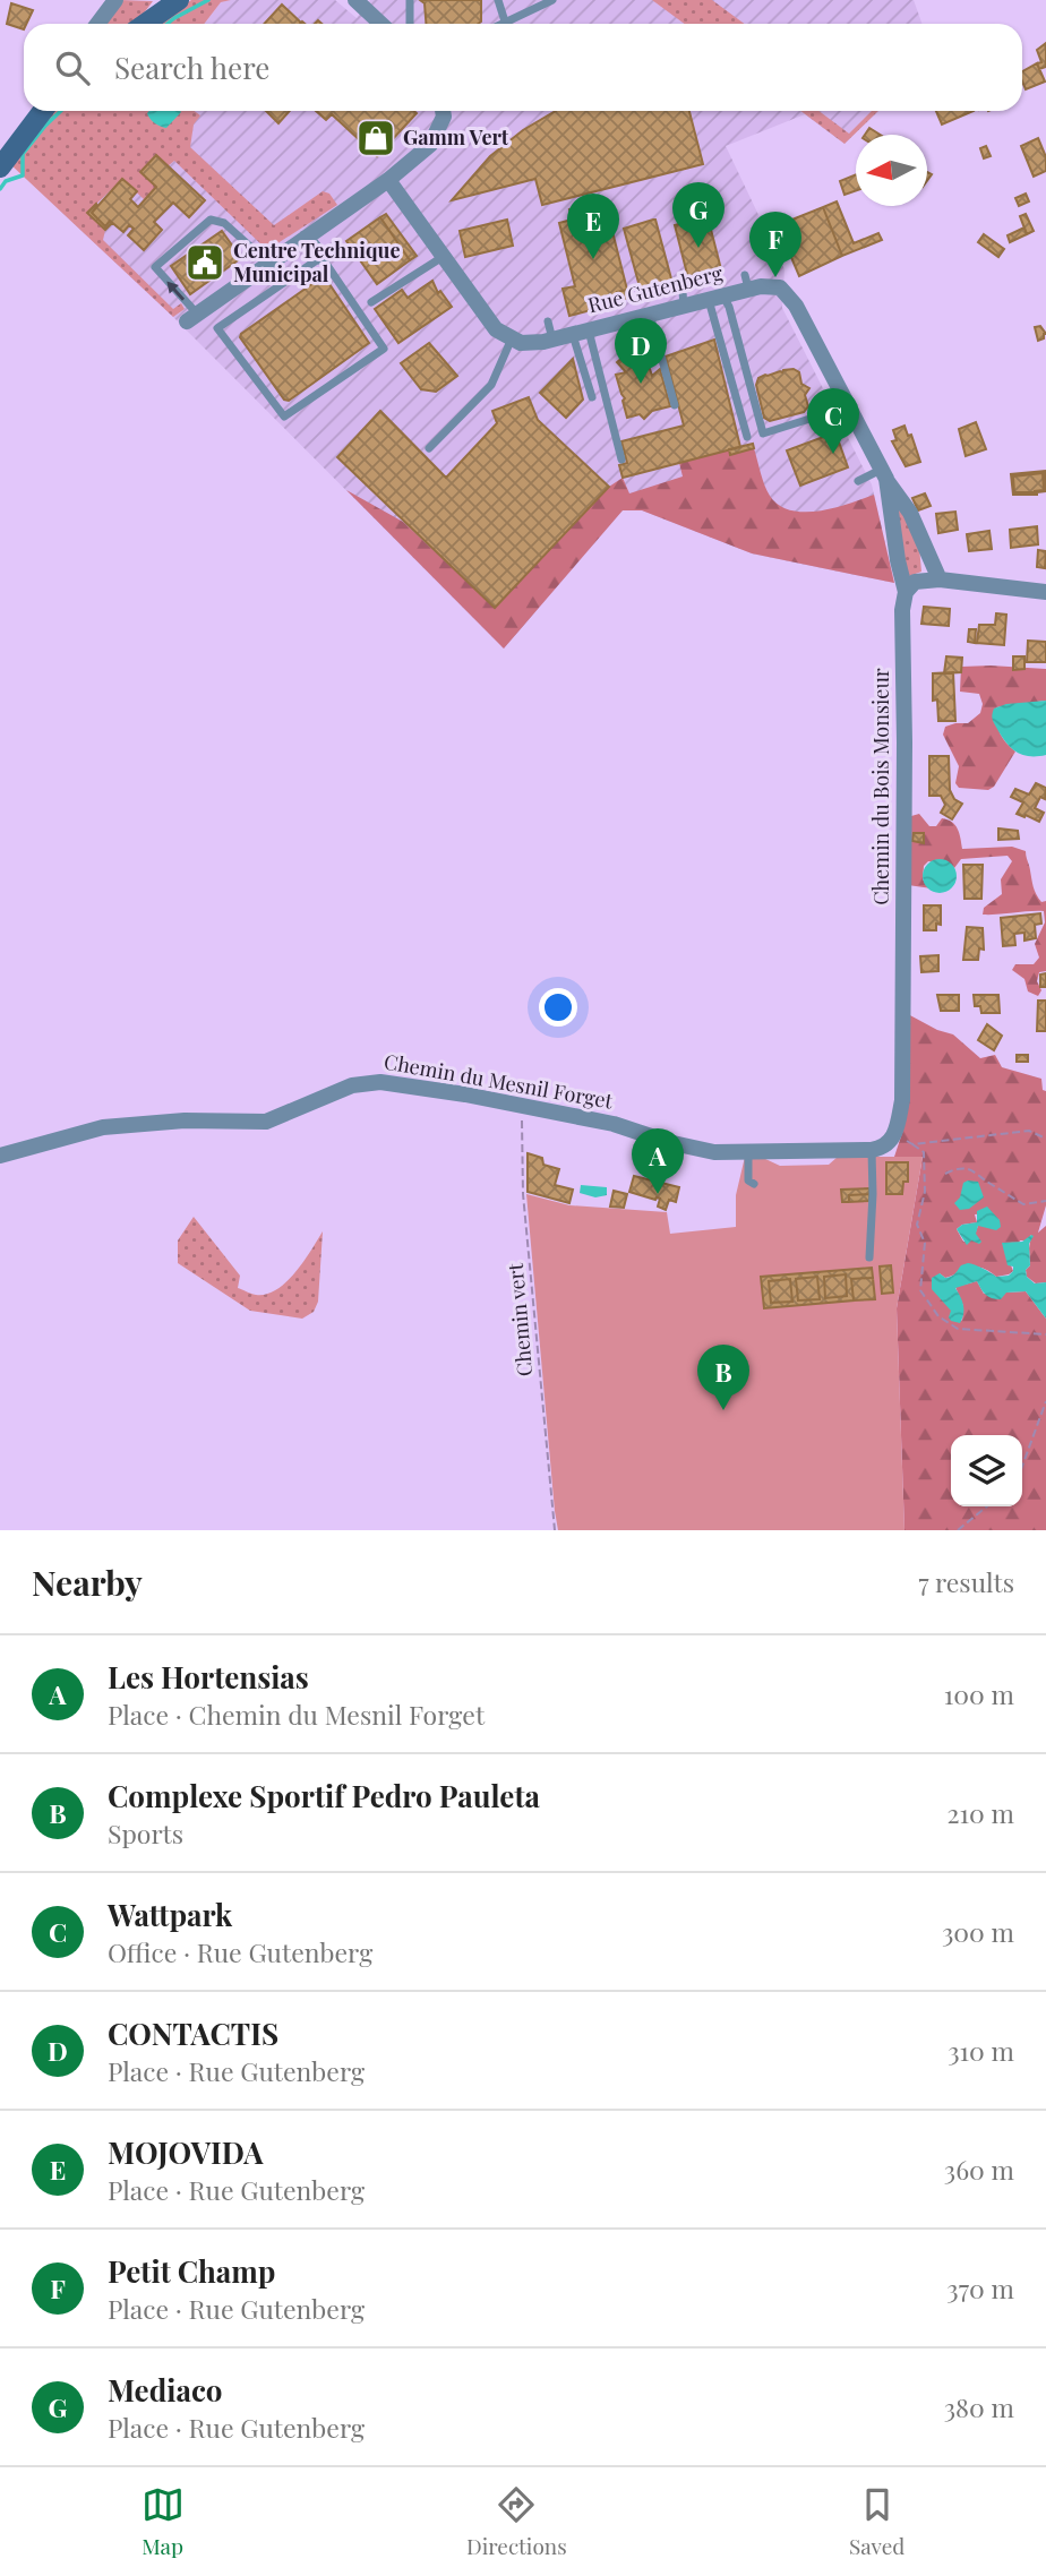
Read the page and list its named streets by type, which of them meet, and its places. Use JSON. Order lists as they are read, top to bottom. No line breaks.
{"streets":{"street":["Rue Gutenberg","Chemin du Bois Monsieur","Chemin du Mesnil Forget"],"path":["Chemin vert"]},"crossings":[["Rue Gutenberg","Chemin du Bois Monsieur"],["Chemin du Mesnil Forget","Chemin vert"]],"places":{"shop":["Gamm Vert"],"public building":["Centre Technique Municipal"]},"north":"left","page":{"search":"Search here","pins":["G","E","F","D","C","A","B"],"heading":["Nearby","7 results"],"list":[{"mark":"A","name":"Les Hortensias","note":"Place · Chemin du Mesnil Forget","value":"100 m"},{"mark":"B","name":"Complexe Sportif Pedro Pauleta","note":"Sports","value":"210 m"},{"mark":"C","name":"Wattpark","note":"Office · Rue Gutenberg","value":"300 m"},{"mark":"D","name":"CONTACTIS","note":"Place · Rue Gutenberg","value":"310 m"},{"mark":"E","name":"MOJOVIDA","note":"Place · Rue Gutenberg","value":"360 m"},{"mark":"F","name":"Petit Champ","note":"Place · Rue Gutenberg","value":"370 m"},{"mark":"G","name":"Mediaco","note":"Place · Rue Gutenberg","value":"380 m"}],"nav":["Map","Directions","Saved"]}}
